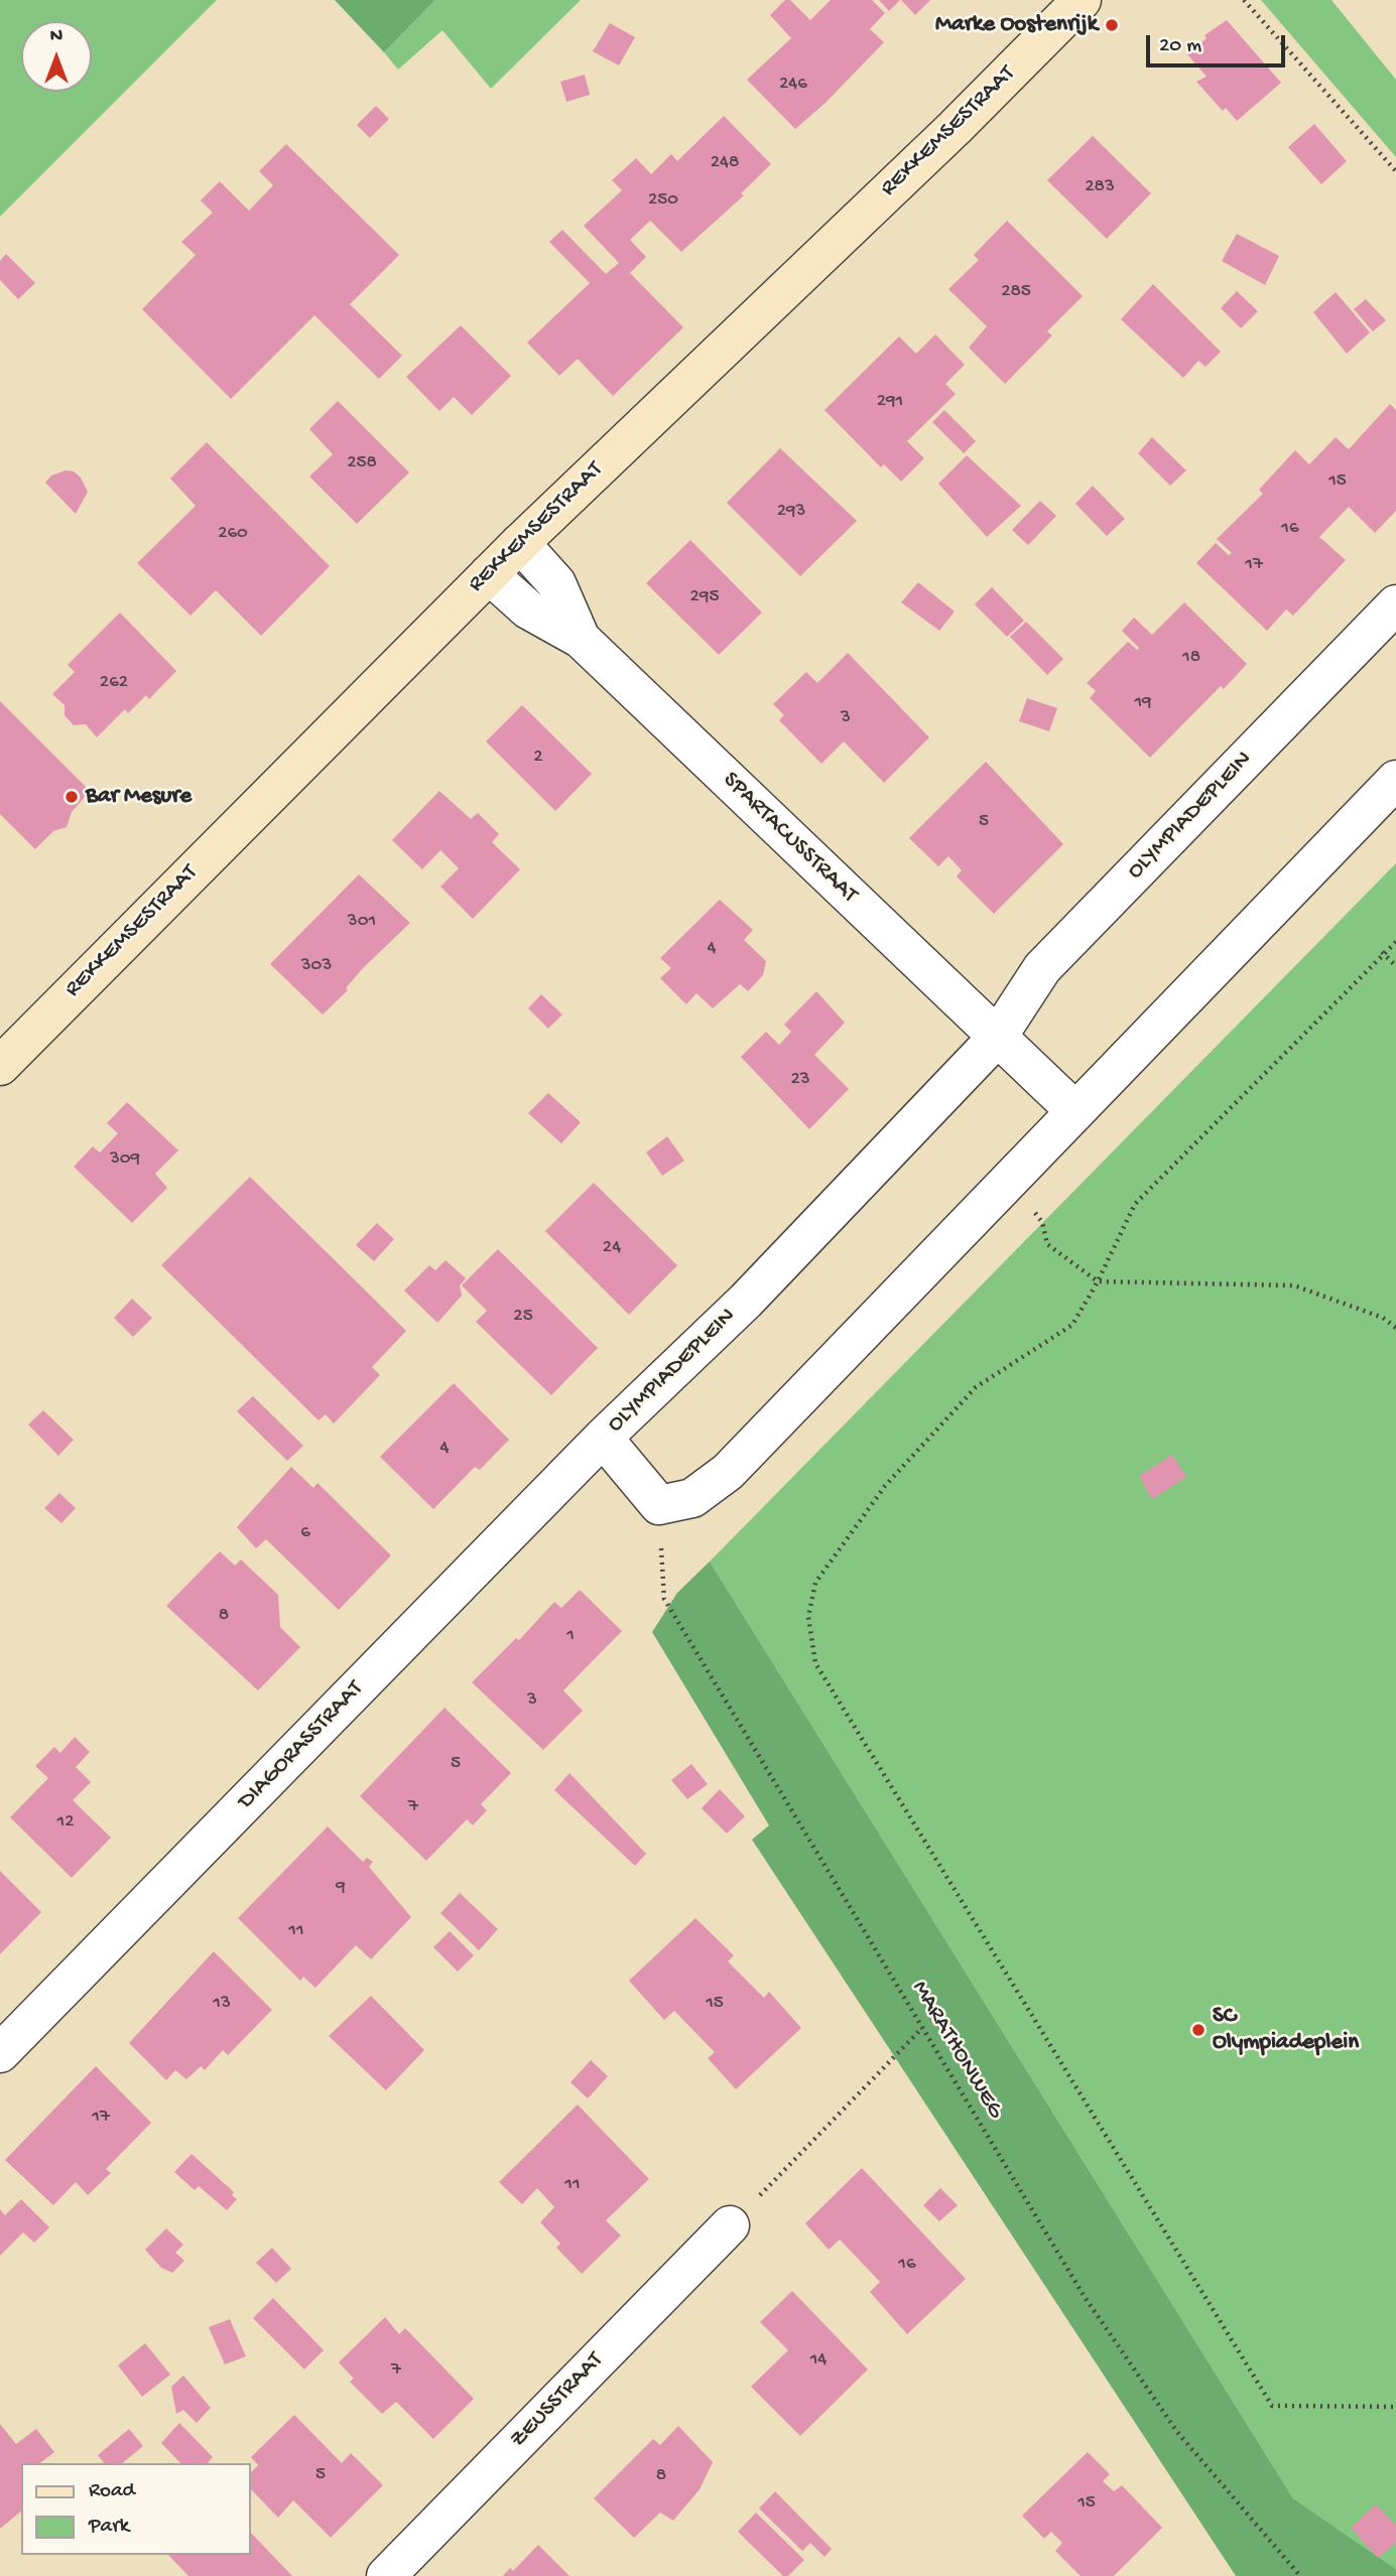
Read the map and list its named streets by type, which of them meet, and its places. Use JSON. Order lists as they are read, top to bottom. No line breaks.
{"streets":{"street":["REKKEMSESTRAAT","OLYMPIADEPLEIN","SPARTACUSSTRAAT","DIAGORASSTRAAT","ZEUSSTRAAT"],"path":["MARATHONWEG"]},"crossings":[["REKKEMSESTRAAT","SPARTACUSSTRAAT"],["OLYMPIADEPLEIN","SPARTACUSSTRAAT"],["OLYMPIADEPLEIN","DIAGORASSTRAAT"],["OLYMPIADEPLEIN","MARATHONWEG"]],"places":["Marke Oostenrijk","Bar Mesure","SC Olympiadeplein"],"house_numbers":["246","248","283","250","285","291","258","15","293","16","260","17","295","18","262","19","3","2","5","301","4","303","23","309","24","25","4","6","8","1","3","5","7","12","9","11","13","15","17","11","16","14","7","5","8","15"],"legend":["Road","Park"],"scale_bar":"20 m","north":"top"}
